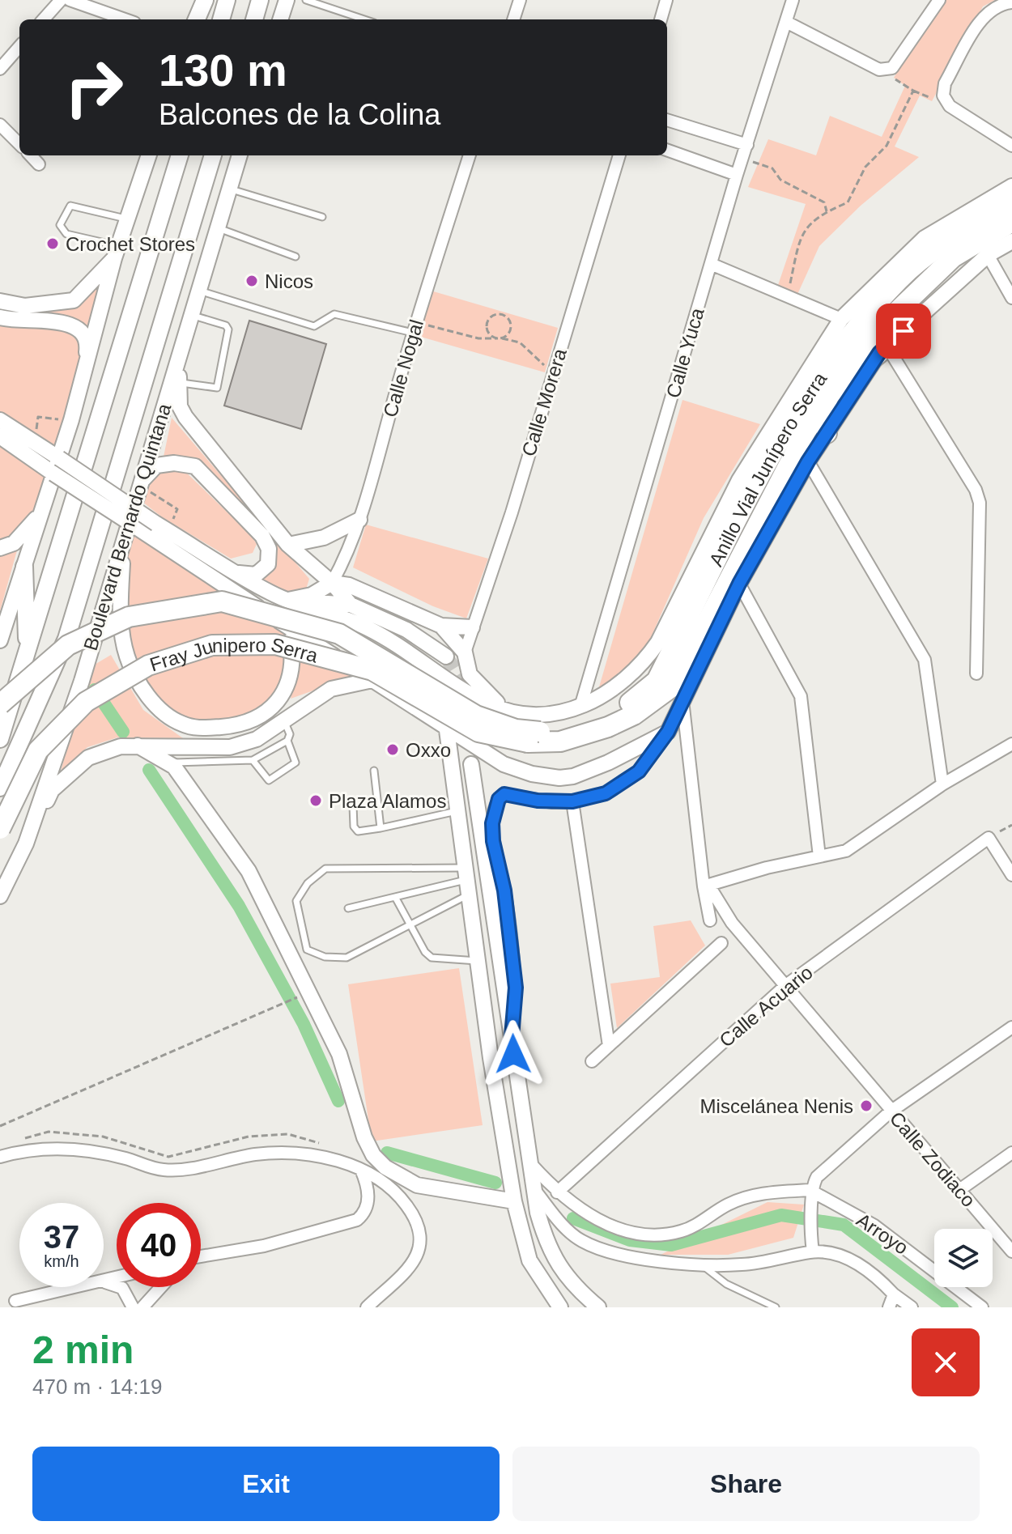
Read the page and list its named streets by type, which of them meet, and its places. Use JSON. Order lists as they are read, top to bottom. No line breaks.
{"streets":{"highway":["Anillo Vial Junípero Serra","Fray Junipero Serra"],"main road":["Boulevard Bernardo Quintana"],"street":["Calle Yuca","Calle Nogal","Calle Morera","Calle Acuario","Calle Zodiaco","Arroyo"]},"crossings":[["Anillo Vial Junípero Serra","Fray Junipero Serra"],["Calle Acuario","Calle Zodiaco"]],"places":["Crochet Stores","Nicos","Oxxo","Plaza Alamos","Miscelánea Nenis"],"page":{"turn":["130 m","Balcones de la Colina"],"speed":"37 km/h","limit":"40","heading":["2 min","470 m · 14:19"],"buttons":["Exit","Share"]}}
